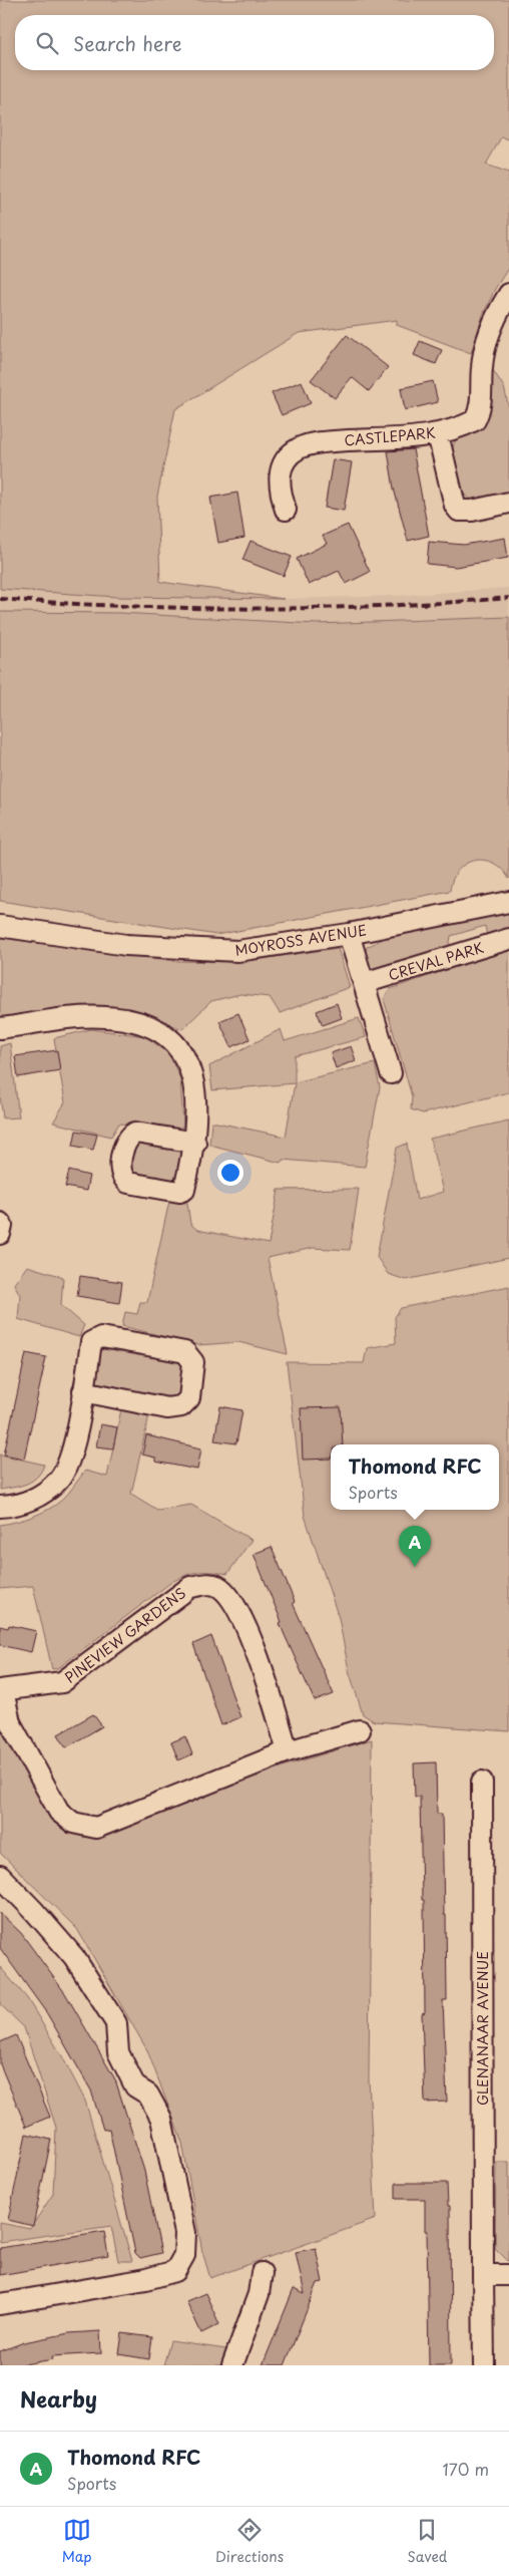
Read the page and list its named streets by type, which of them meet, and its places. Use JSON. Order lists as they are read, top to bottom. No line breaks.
{"streets":{"street":["CASTLEPARK","MOYROSS AVENUE","CREVAL PARK","PINEVIEW GARDENS","GLENANAAR AVENUE"]},"page":{"search":"Search here","popup":["Thomond RFC","Sports"],"pins":"A","heading":"Nearby","list":[{"mark":"A","name":"Thomond RFC","note":"Sports","value":"170 m"}],"nav":["Map","Directions","Saved"]}}
